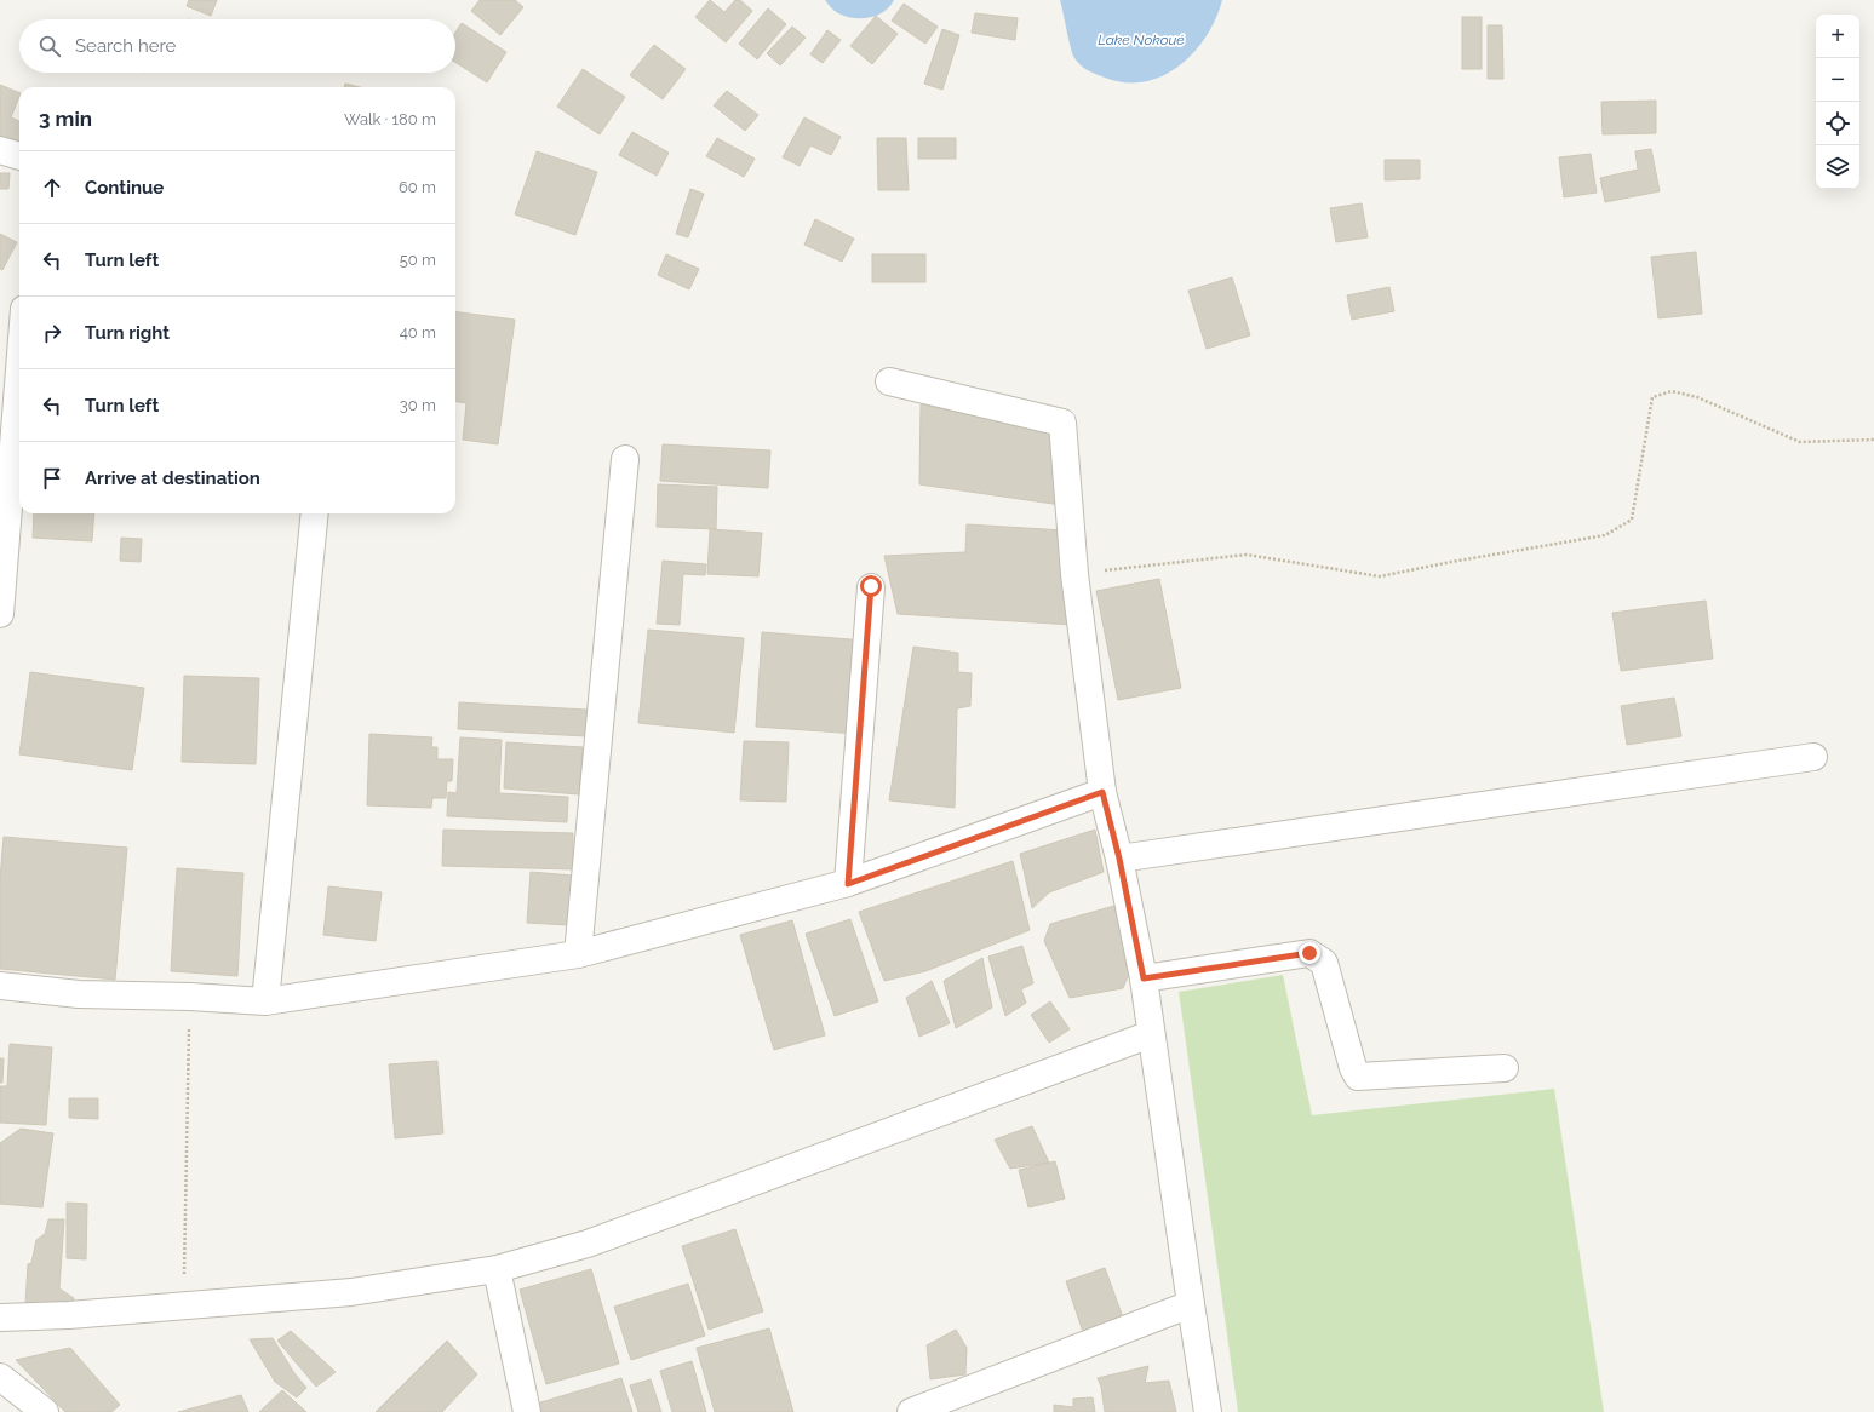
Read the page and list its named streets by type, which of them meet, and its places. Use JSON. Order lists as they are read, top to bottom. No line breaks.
{"water":["Lake Nokoué"],"page":{"map_buttons":["+","−"],"search":"Search here","heading":["3 min","Walk · 180 m"],"list":[["Continue","60 m"],["Turn left","50 m"],["Turn right","40 m"],["Turn left","30 m"],"Arrive at destination"]}}
